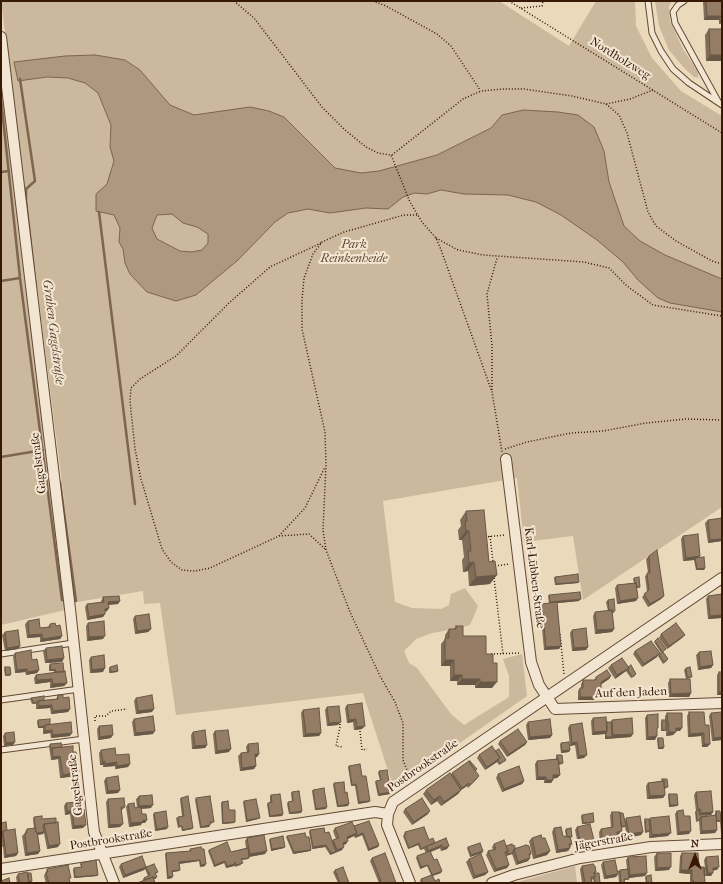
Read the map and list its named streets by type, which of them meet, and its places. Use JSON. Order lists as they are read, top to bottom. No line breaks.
{"streets":{"street":["Gagelstraße","Karl-Lübben-Straße","Auf den Jaden","Postbrookstraße","Jägerstraße"],"path":["Nordholzweg"]},"crossings":[["Gagelstraße","Postbrookstraße"],["Karl-Lübben-Straße","Auf den Jaden"],["Karl-Lübben-Straße","Postbrookstraße"],["Auf den Jaden","Postbrookstraße"]],"water":["Graben Gagelstraße"],"parks":["Park Reinkenheide"],"north":"top"}
